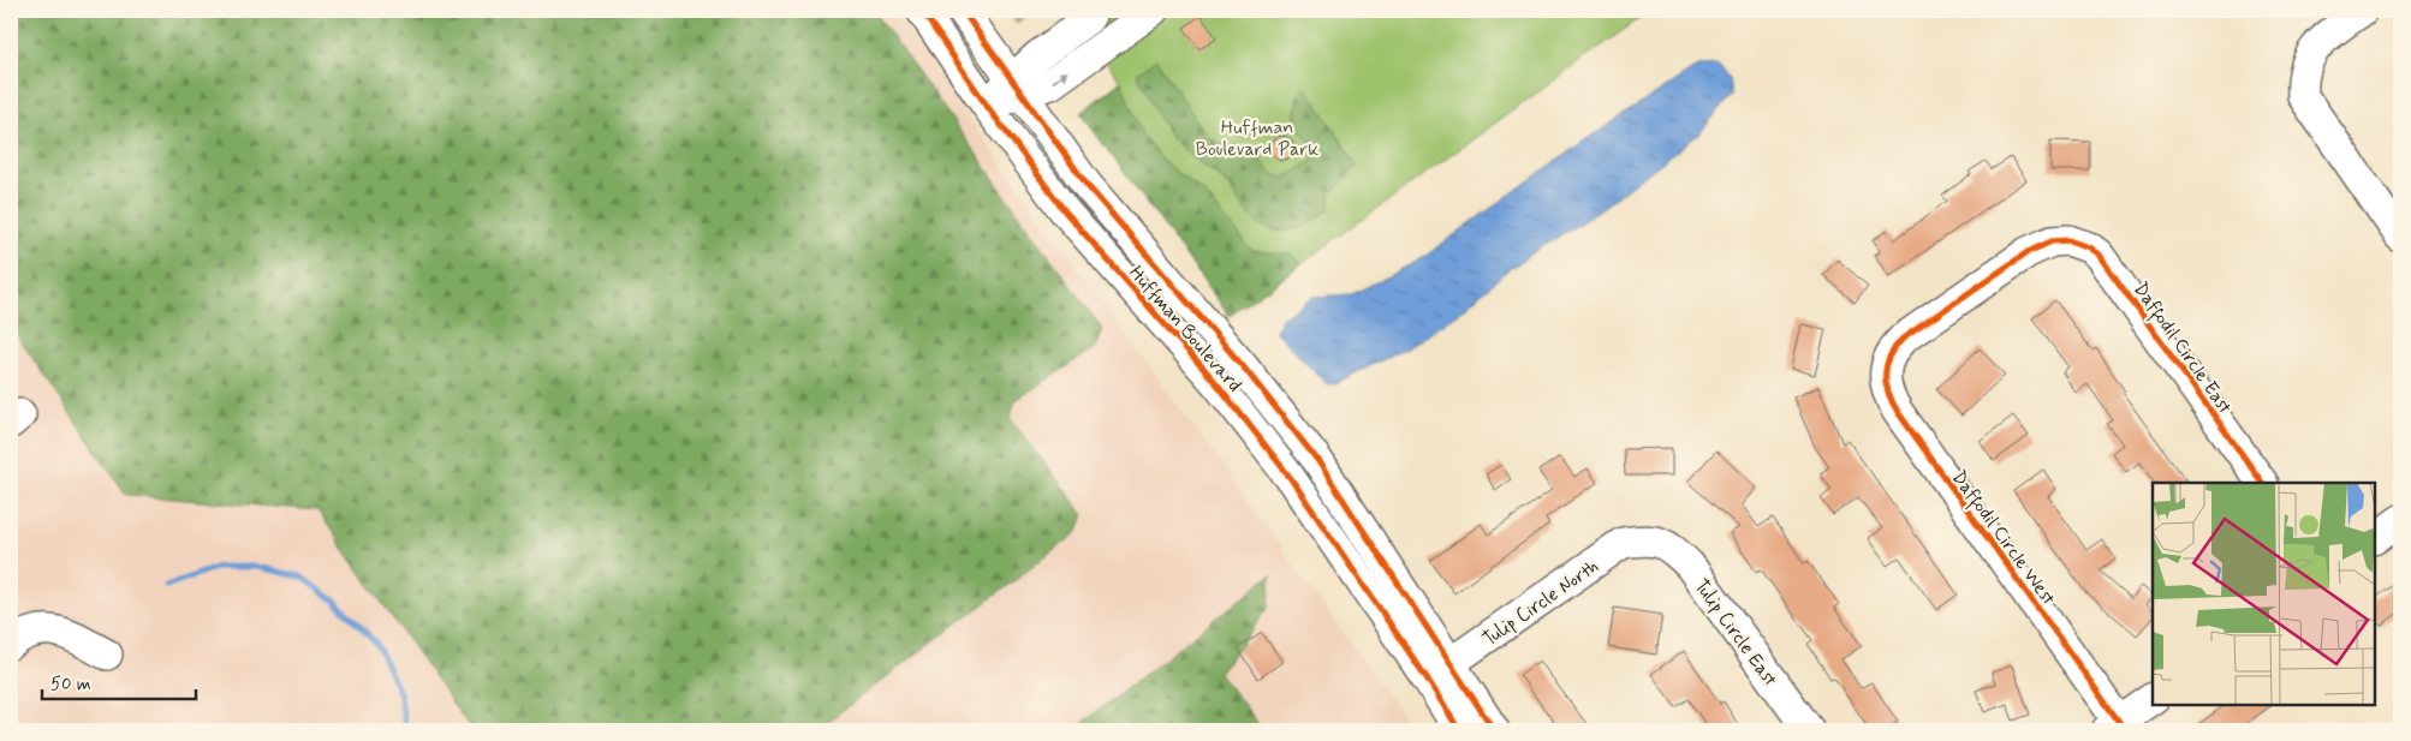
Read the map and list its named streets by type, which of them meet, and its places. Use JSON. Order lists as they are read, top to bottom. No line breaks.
{"streets":{"street":["Huffman Boulevard","Daffodil Circle East","Daffodil Circle West","Tulip Circle North","Tulip Circle East"]},"crossings":[["Huffman Boulevard","Tulip Circle North"],["Daffodil Circle East","Daffodil Circle West"],["Tulip Circle North","Tulip Circle East"]],"parks":["Huffman Boulevard Park"],"scale_bar":"50 m"}
